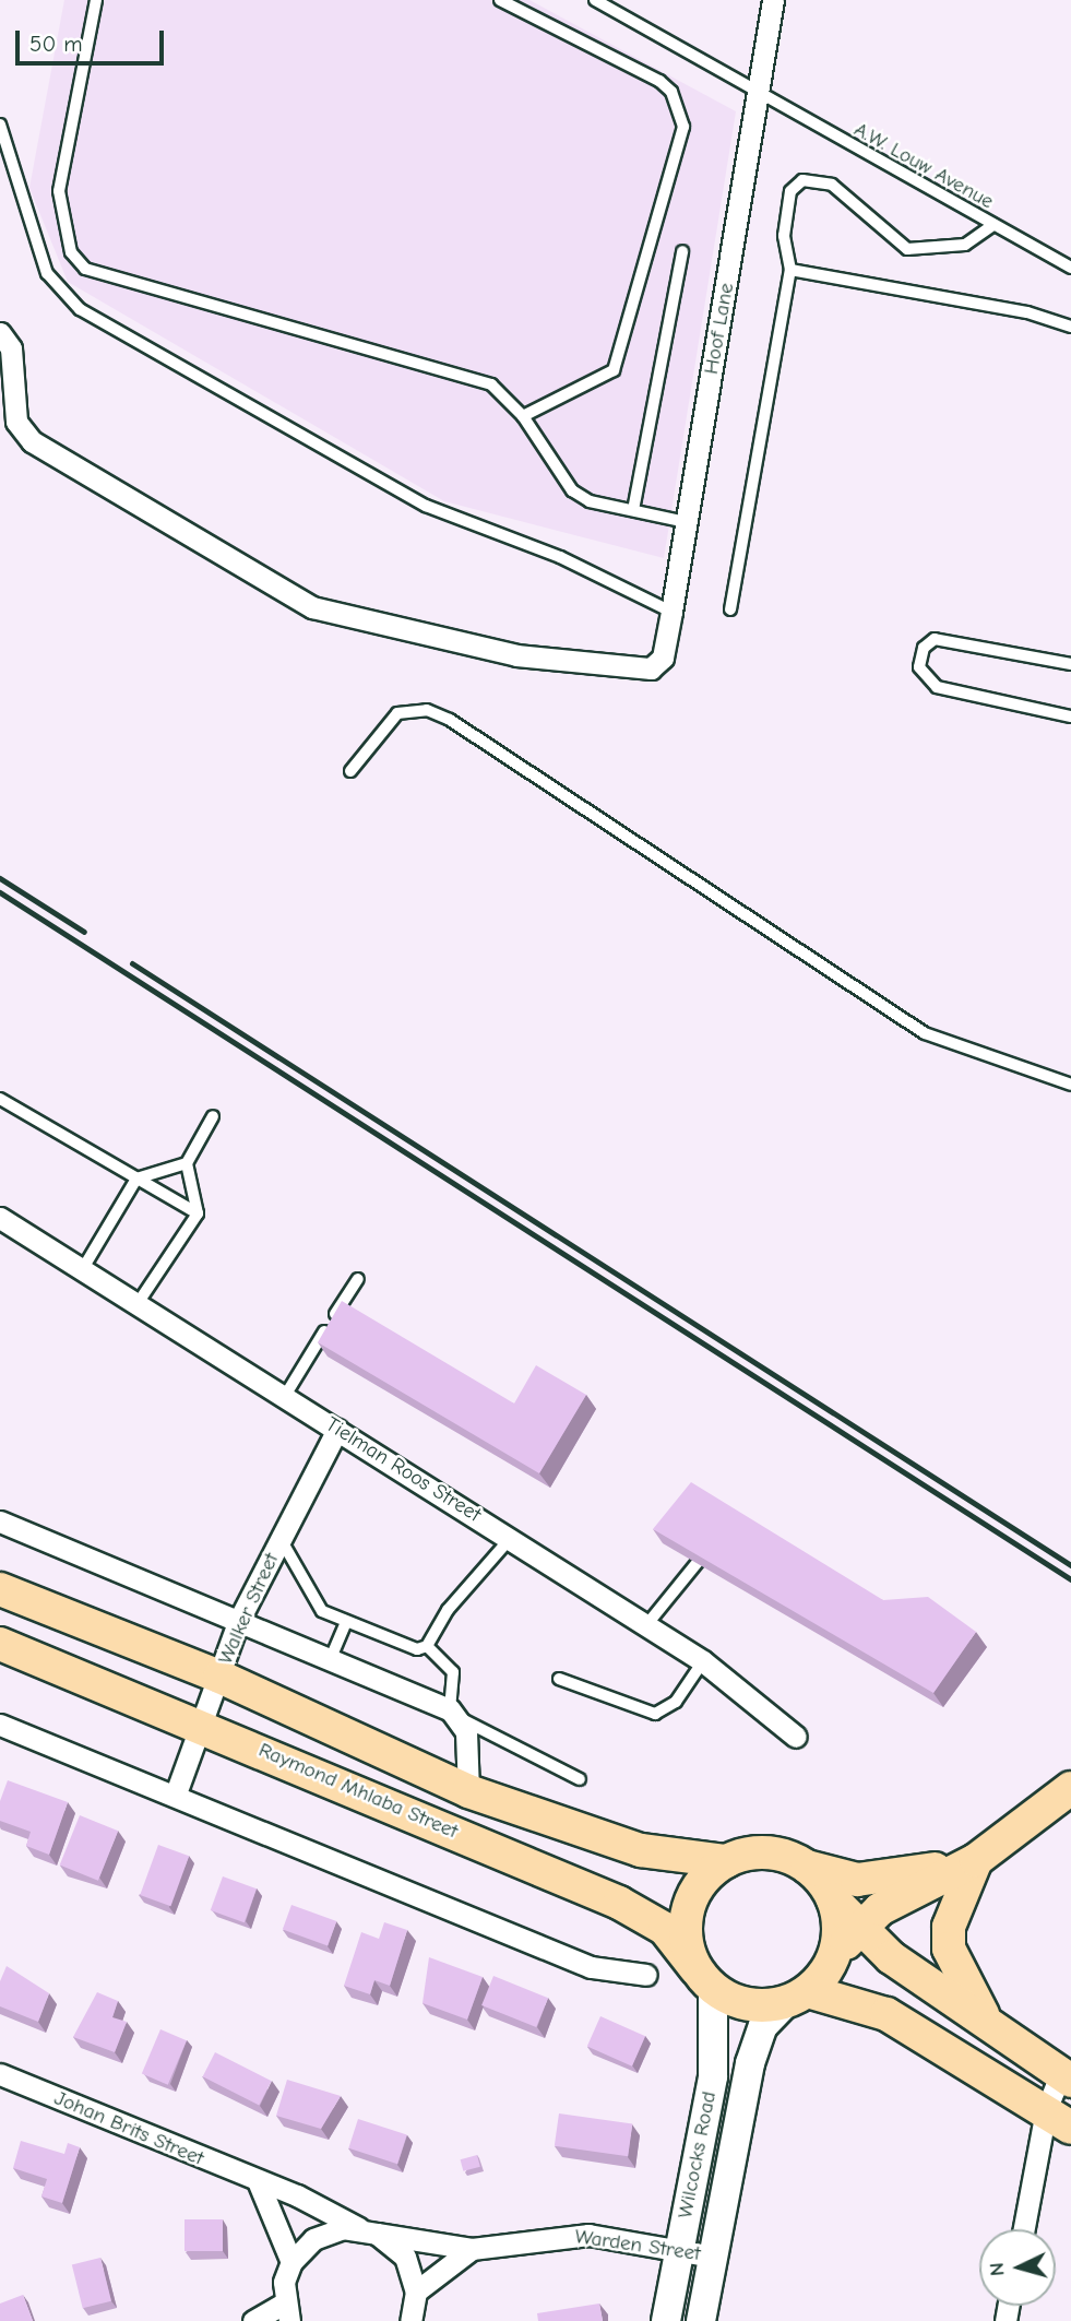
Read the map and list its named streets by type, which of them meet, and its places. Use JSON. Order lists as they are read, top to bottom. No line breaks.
{"streets":{"main road":["Raymond Mhlaba Street"],"street":["Hoof Lane","Tielman Roos Street","Walker Street","Johan Brits Street","Wilcocks Road","Warden Street"],"lane":["A.W. Louw Avenue"]},"crossings":[["A.W. Louw Avenue","Hoof Lane"],["Tielman Roos Street","Walker Street"],["Walker Street","Raymond Mhlaba Street"],["Raymond Mhlaba Street","Wilcocks Road"],["Johan Brits Street","Warden Street"],["Wilcocks Road","Warden Street"]],"scale_bar":"50 m","north":"left"}
